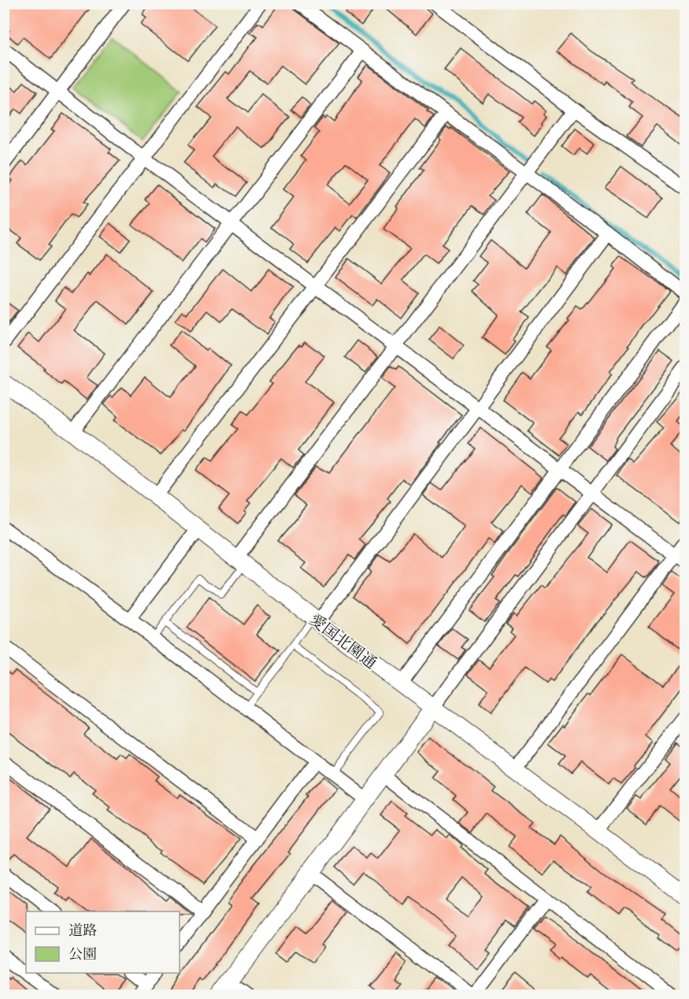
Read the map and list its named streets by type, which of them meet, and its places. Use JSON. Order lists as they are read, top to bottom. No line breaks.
{"streets":{"street":["愛国北園通"]},"legend":["道路","公園"]}
